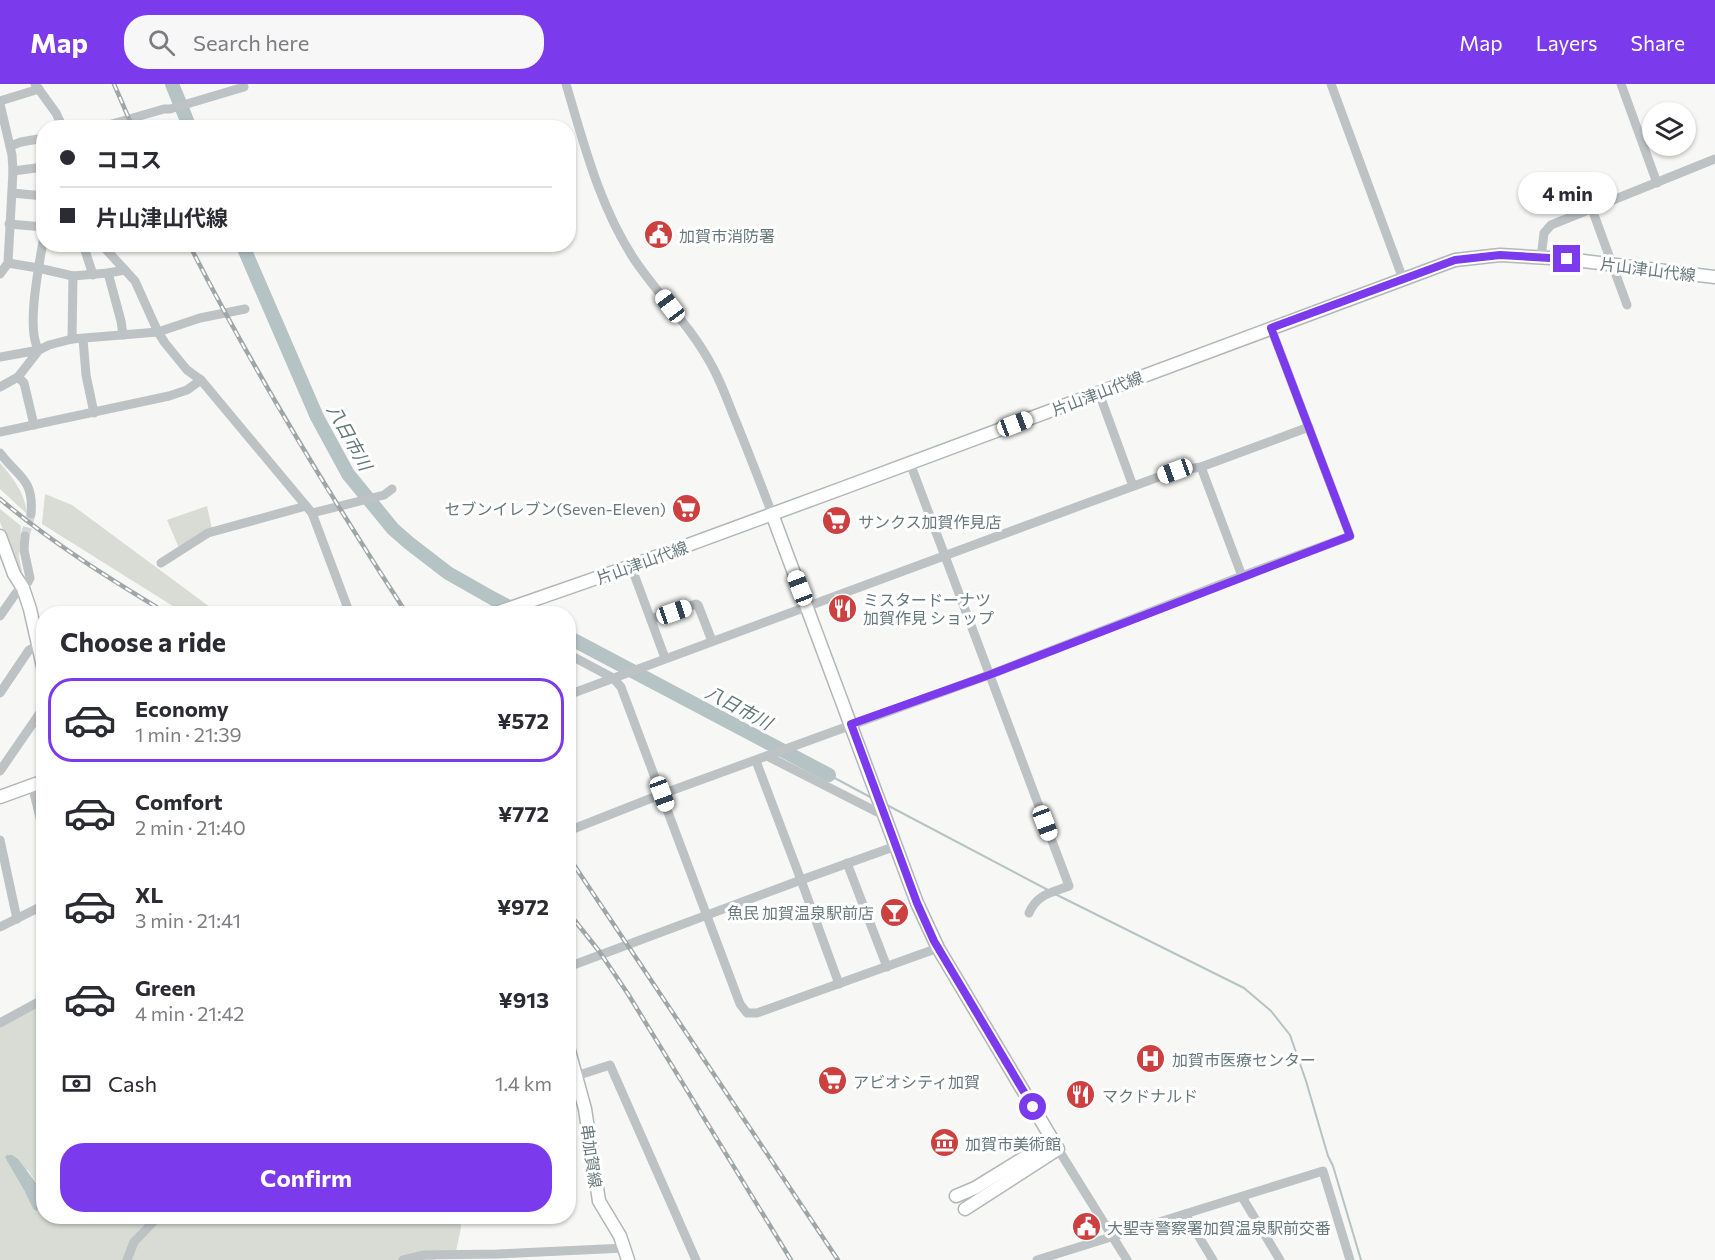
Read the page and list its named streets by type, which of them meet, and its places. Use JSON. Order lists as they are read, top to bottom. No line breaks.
{"streets":{"main road":["片山津山代線","串加賀線"]},"water":["八日市川"],"places":{"public building":["加賀市消防署","大聖寺警察署加賀温泉駅前交番"],"supermarket":["セブンイレブン(Seven-Eleven)","サンクス加賀作見店","アビオシティ加賀"],"restaurant":["ミスタードーナツ 加賀作見 ショップ","マクドナルド"],"bar":["魚民 加賀温泉駅前店"],"hospital":["加賀市医療センター"],"museum":["加賀市美術館"]},"page":{"header":"Map","search":"Search here","nav":["Map","Layers","Share"],"banner":["ココス","片山津山代線"],"bubble":"4 min","heading":"Choose a ride","list":[{"name":"Economy","note":"1 min · 21:39","value":"¥572"},{"name":"Comfort","note":"2 min · 21:40","value":"¥772"},{"name":"XL","note":"3 min · 21:41","value":"¥972"},{"name":"Green","note":"4 min · 21:42","value":"¥913"}],"pay":["Cash","1.4 km"],"buttons":"Confirm"}}
